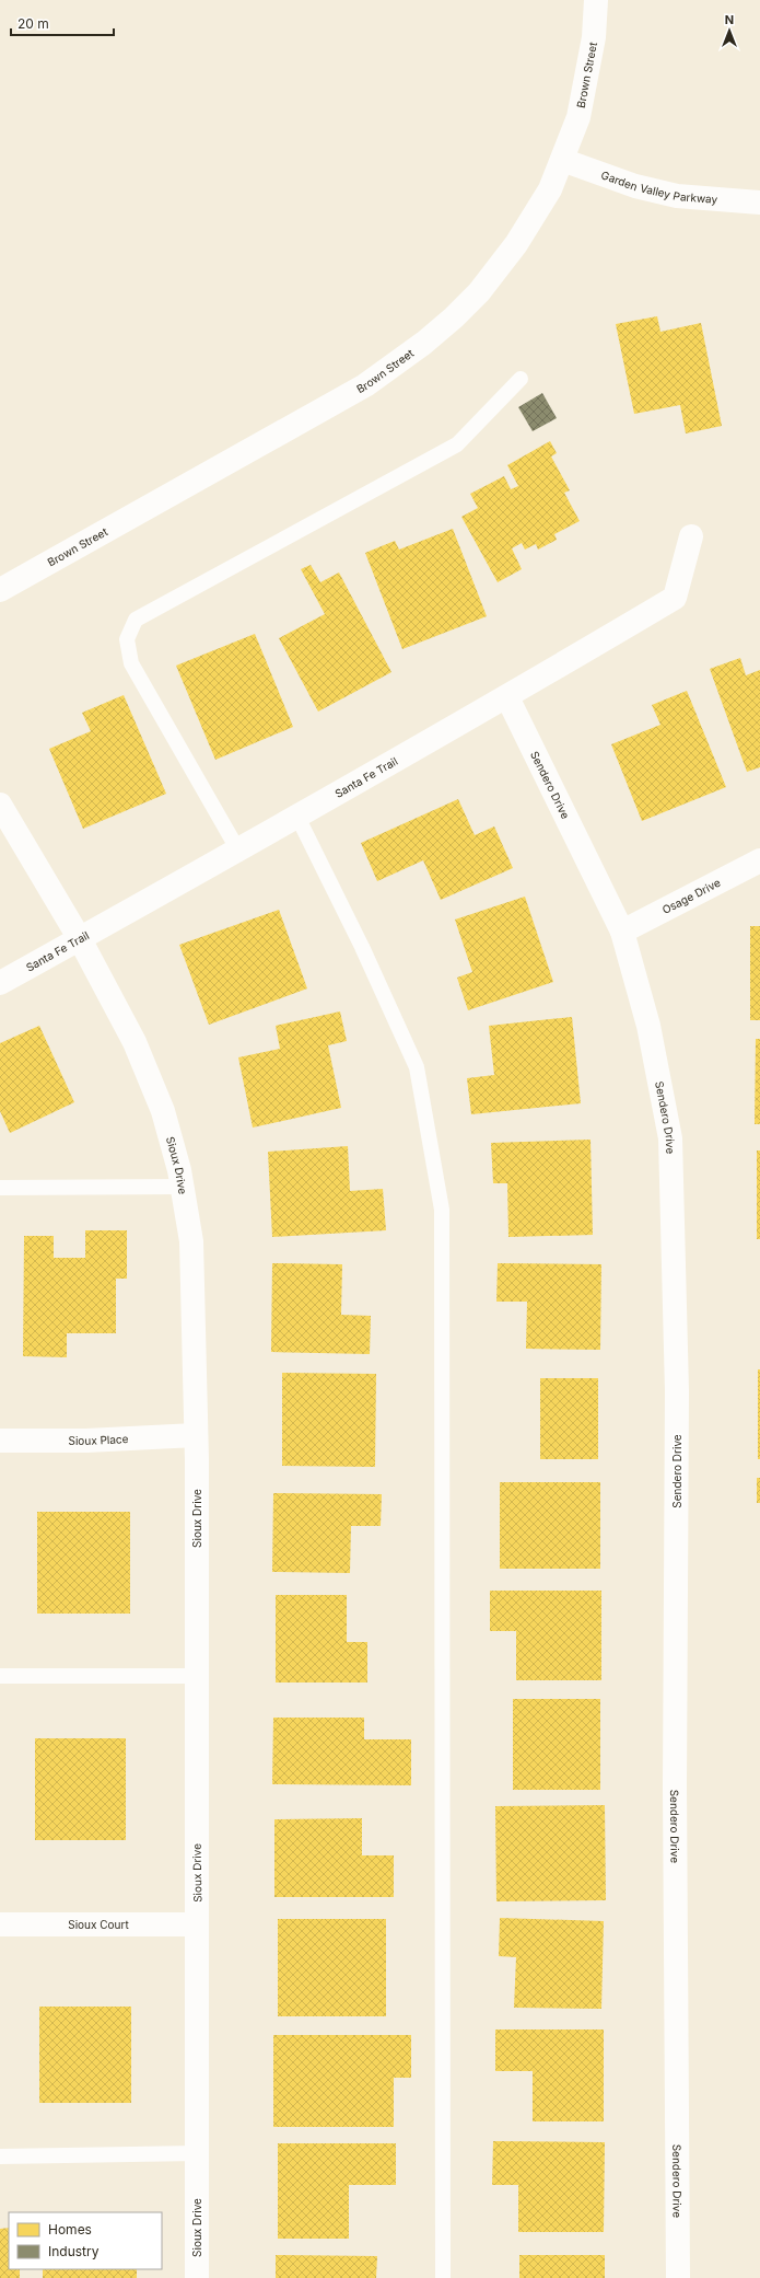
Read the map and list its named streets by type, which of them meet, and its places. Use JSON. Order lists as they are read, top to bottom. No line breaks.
{"streets":{"street":["Brown Street","Garden Valley Parkway","Santa Fe Trail","Sendero Drive","Osage Drive","Sioux Drive","Sioux Place","Sioux Court"]},"crossings":[["Brown Street","Garden Valley Parkway"],["Santa Fe Trail","Sendero Drive"],["Santa Fe Trail","Sioux Drive"],["Sendero Drive","Osage Drive"],["Sioux Drive","Sioux Place"],["Sioux Drive","Sioux Court"]],"legend":["Homes","Industry"],"scale_bar":"20 m","north":"top"}
